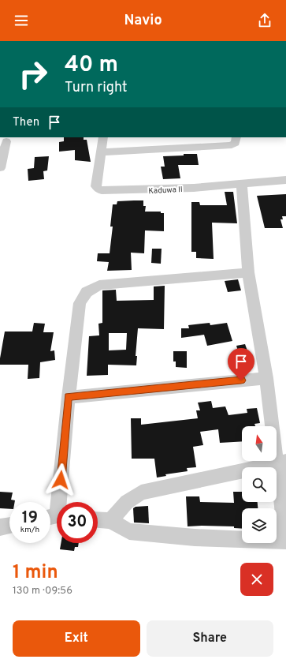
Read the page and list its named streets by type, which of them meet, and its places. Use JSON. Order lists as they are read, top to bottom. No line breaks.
{"streets":{"street":["Kaduwa II"]},"north":"top","page":{"header":"Navio","turn":["40 m","Turn right"],"then":"Then","speed":"19 km/h","limit":"30","heading":["1 min","130 m · 09:56"],"buttons":["Exit","Share"]}}
